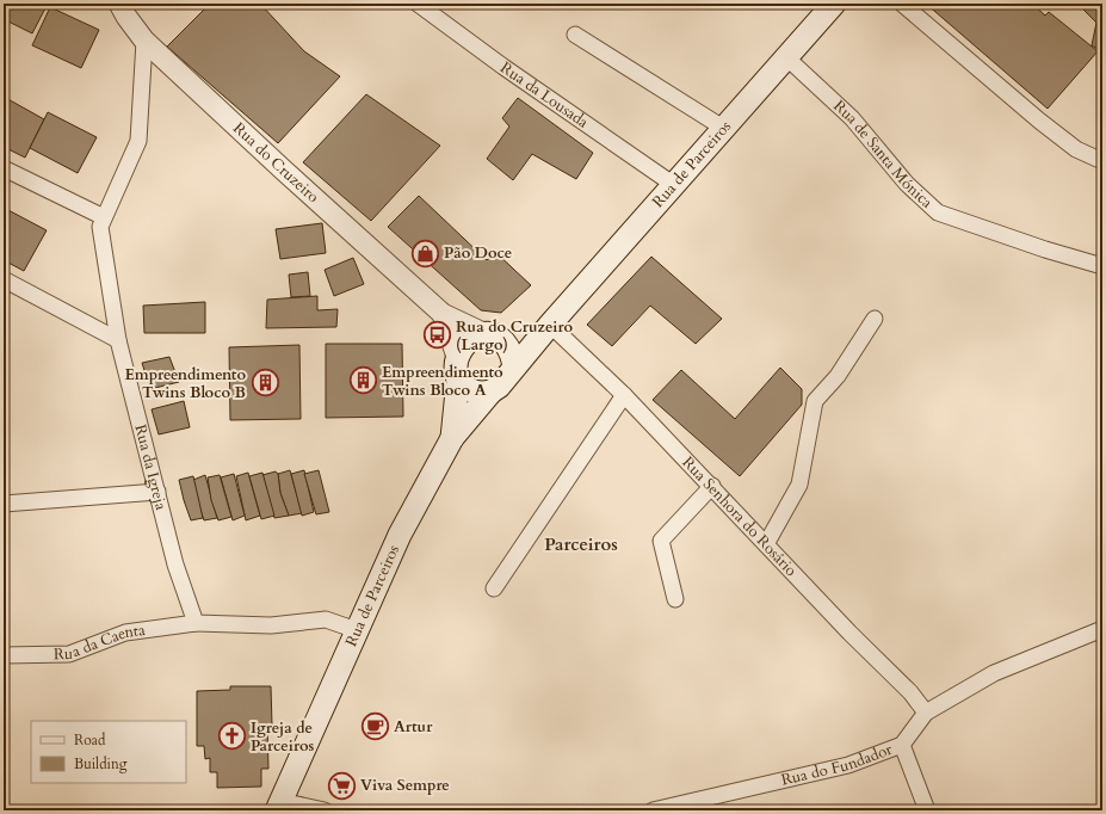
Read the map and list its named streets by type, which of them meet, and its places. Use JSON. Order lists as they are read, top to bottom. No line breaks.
{"streets":{"main road":["Rua de Parceiros"],"street":["Rua da Lousada","Rua de Santa Mónica","Rua do Cruzeiro","Rua da Igreja","Rua Senhora do Rosário","Rua da Caenta","Rua do Fundador"]},"crossings":[["Rua da Lousada","Rua de Parceiros"],["Rua de Santa Mónica","Rua de Parceiros"],["Rua do Cruzeiro","Rua de Parceiros"],["Rua do Cruzeiro","Rua da Igreja"],["Rua de Parceiros","Rua Senhora do Rosário"],["Rua da Igreja","Rua da Caenta"],["Rua Senhora do Rosário","Rua do Fundador"]],"districts":["Parceiros"],"places":{"shop":["Pão Doce"],"bus stop":["Rua do Cruzeiro (Largo)"],"building":["Empreendimento Twins Bloco A","Empreendimento Twins Bloco B"],"cafe":["Artur"],"church":["Igreja de Parceiros"],"supermarket":["Viva Sempre"]},"legend":["Road","Building"]}
